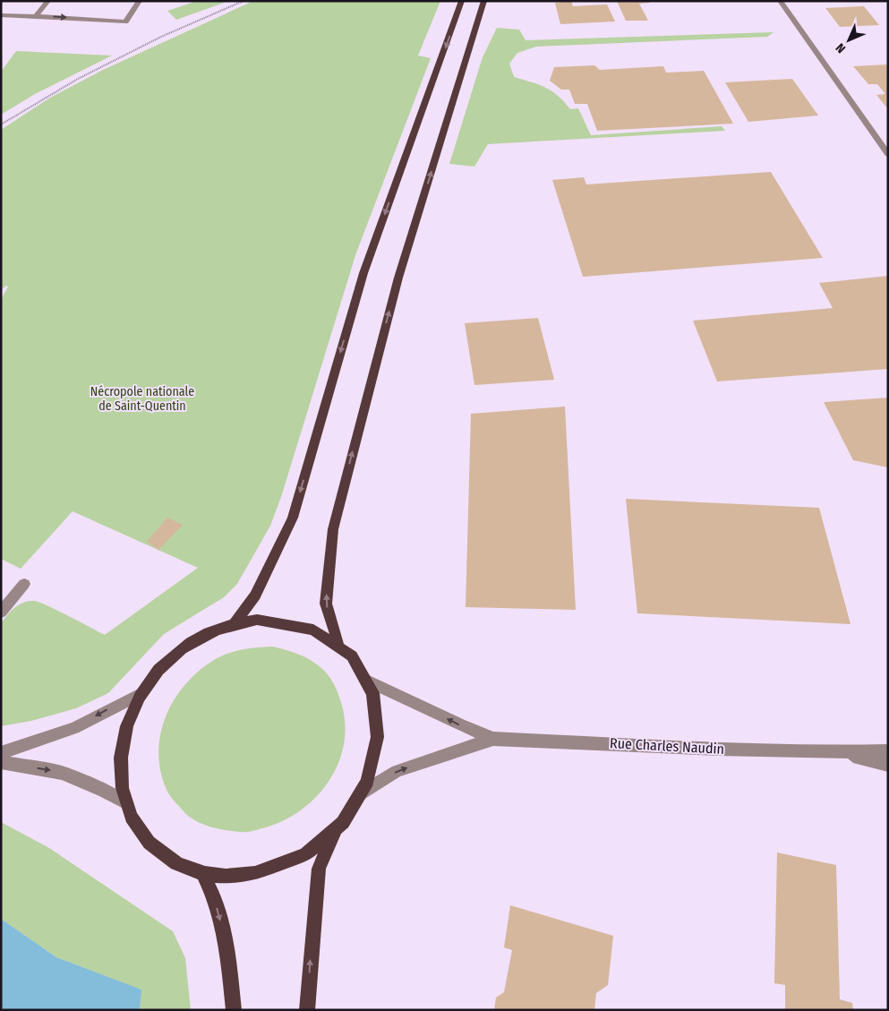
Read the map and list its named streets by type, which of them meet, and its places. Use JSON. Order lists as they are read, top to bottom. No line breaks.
{"streets":{"street":["Rue Charles Naudin"]},"parks":["Nécropole nationale de Saint-Quentin"],"north":"bottom left"}
